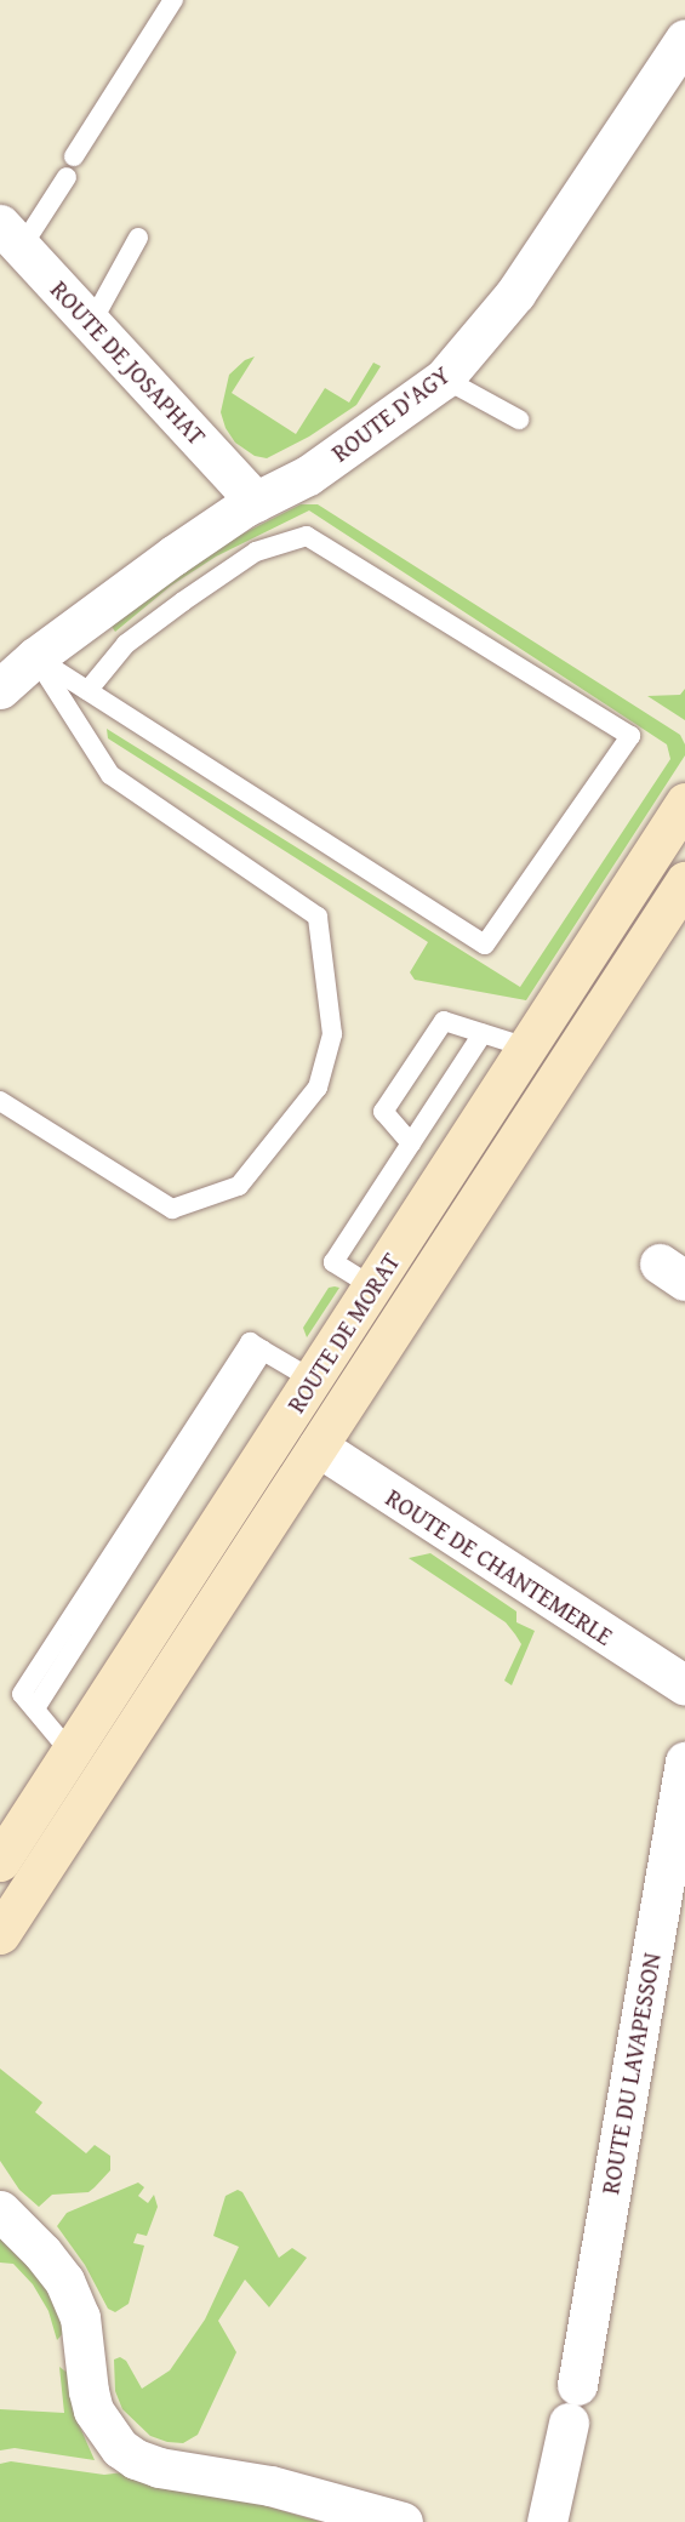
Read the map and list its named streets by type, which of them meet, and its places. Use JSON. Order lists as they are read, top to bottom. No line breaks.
{"streets":{"main road":["ROUTE DE MORAT"],"street":["ROUTE DE JOSAPHAT","ROUTE D'AGY","ROUTE DE CHANTEMERLE","ROUTE DU LAVAPESSON"]},"crossings":[["ROUTE DE JOSAPHAT","ROUTE D'AGY"],["ROUTE DE MORAT","ROUTE DE CHANTEMERLE"]]}
